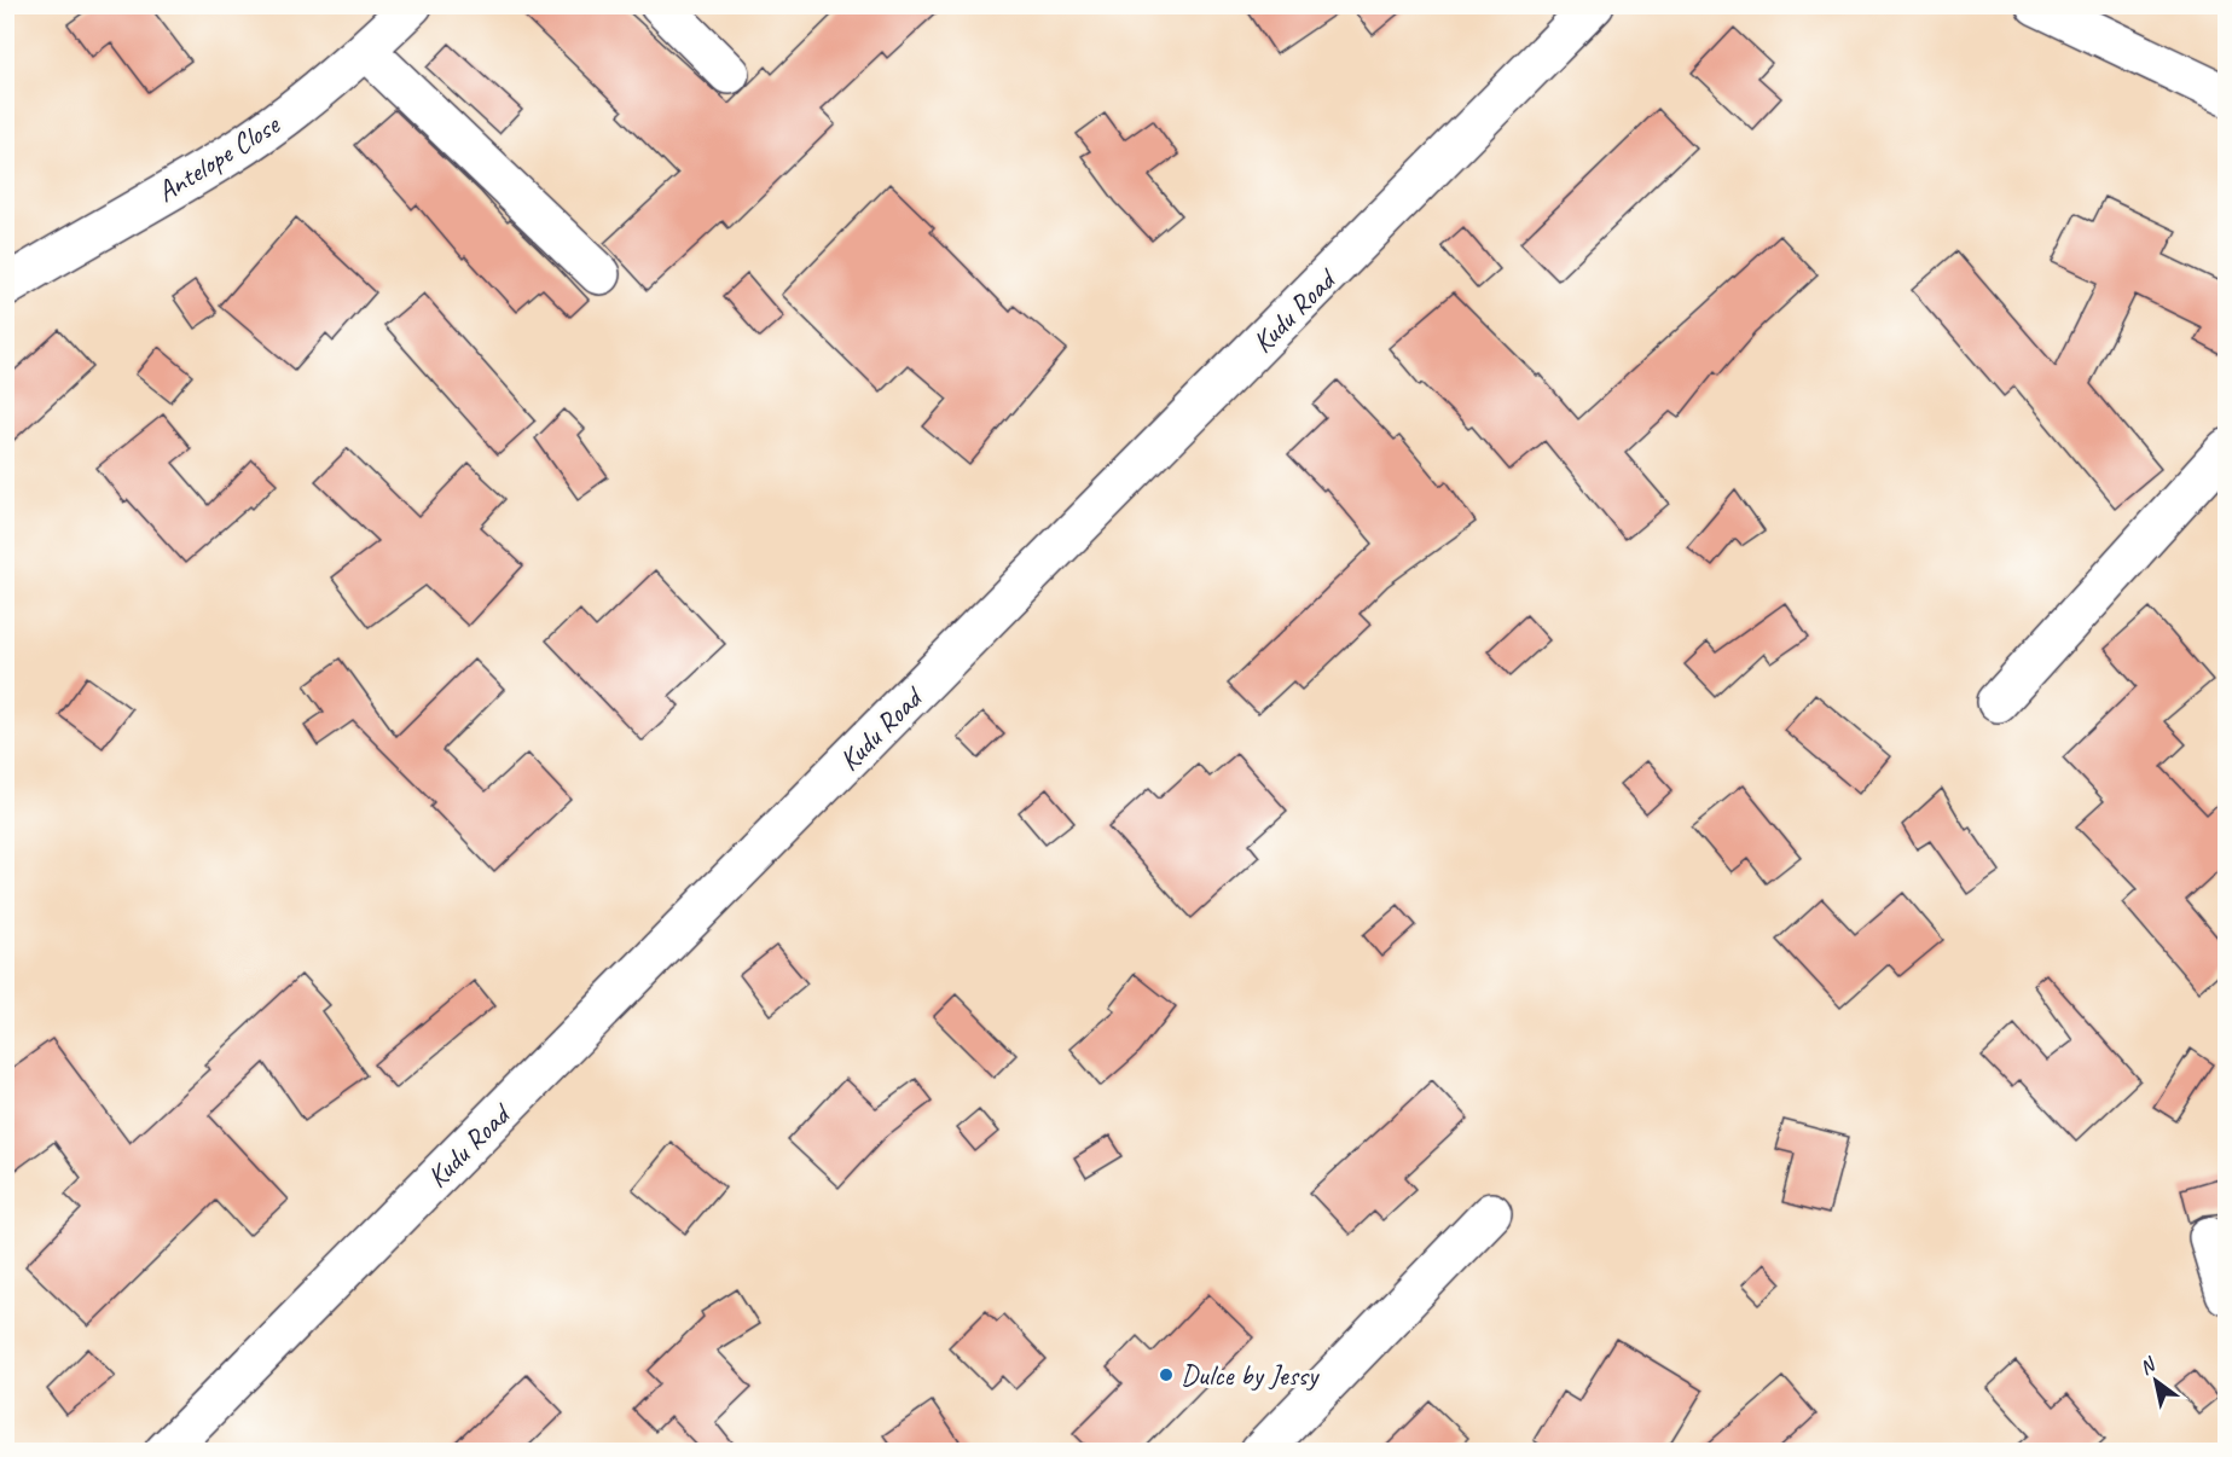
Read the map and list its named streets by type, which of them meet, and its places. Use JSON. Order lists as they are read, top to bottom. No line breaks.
{"streets":{"street":["Antelope Close","Kudu Road"]},"places":["Dulce by Jessy"],"north":"top left"}
